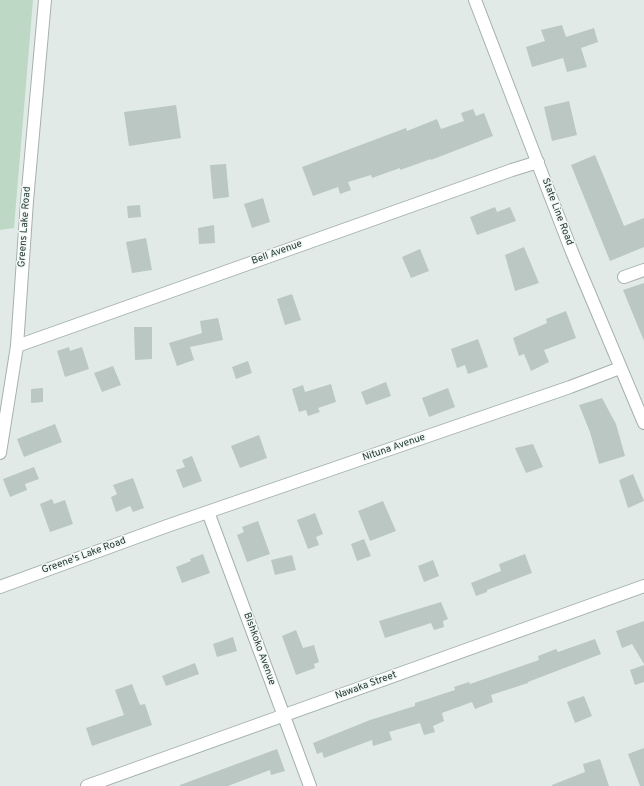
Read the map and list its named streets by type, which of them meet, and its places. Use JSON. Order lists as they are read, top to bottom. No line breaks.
{"streets":{"street":["State Line Road","Greens Lake Road","Bell Avenue","Nituna Avenue","Greene's Lake Road","Bishkoko Avenue","Nawaka Street"]},"crossings":[["State Line Road","Bell Avenue"],["State Line Road","Nituna Avenue"],["Greens Lake Road","Bell Avenue"],["Nituna Avenue","Greene's Lake Road"],["Nituna Avenue","Bishkoko Avenue"],["Bishkoko Avenue","Nawaka Street"]]}
